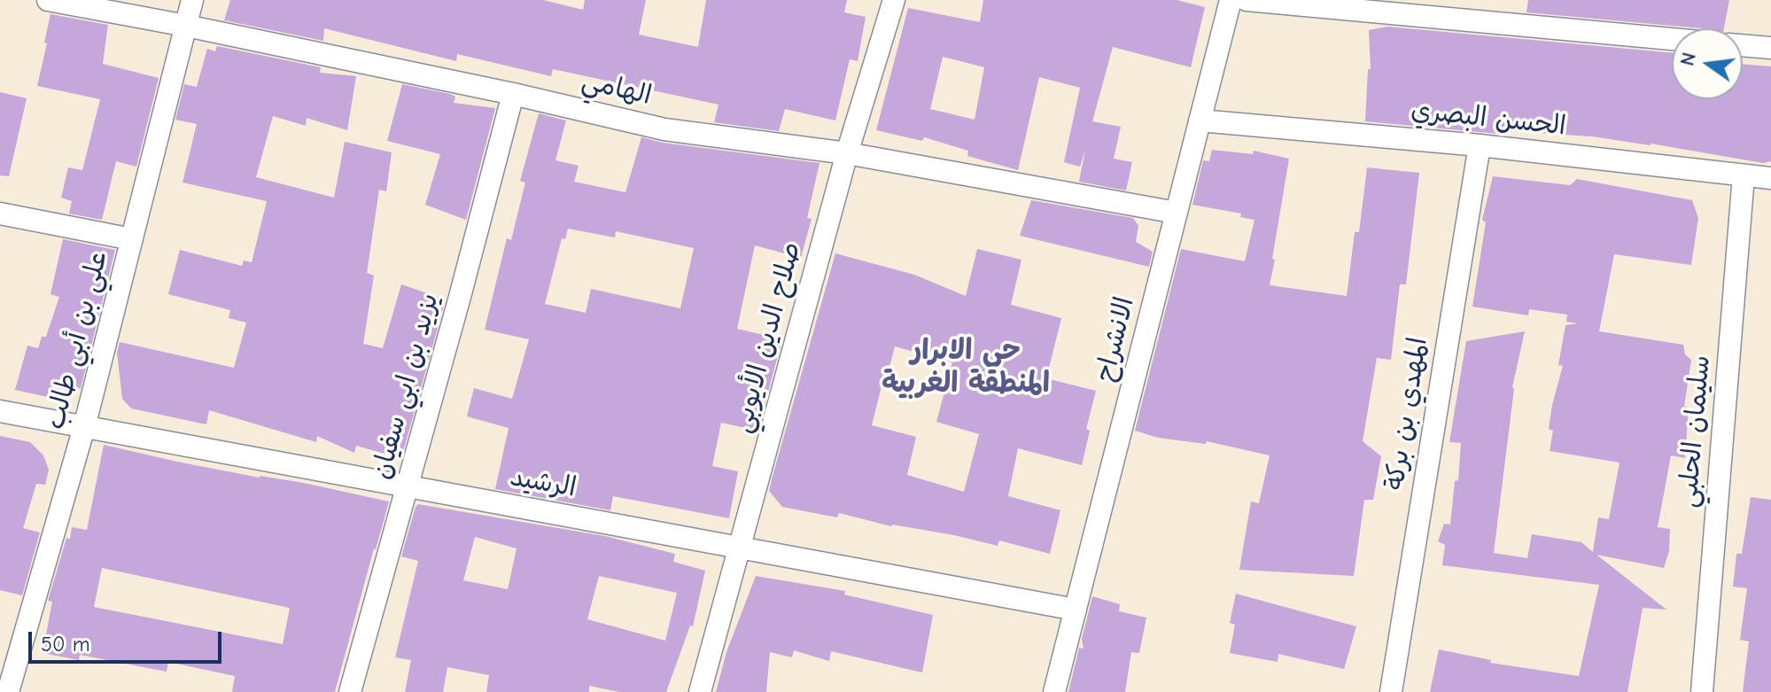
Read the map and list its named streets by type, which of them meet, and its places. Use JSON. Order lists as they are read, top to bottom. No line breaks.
{"streets":{"street":["الهامي","الحسن البصري","صلاح الدين الأيوبي","الانشراح","علي بن أبي طالب","يزيد بن ابي سفيان","المهدي بن بركة","سليمان الحلبي","الرشيد"]},"crossings":[["الهامي","صلاح الدين الأيوبي"],["الهامي","الانشراح"],["الهامي","علي بن أبي طالب"],["الهامي","يزيد بن ابي سفيان"],["الحسن البصري","الانشراح"],["الحسن البصري","المهدي بن بركة"],["الحسن البصري","سليمان الحلبي"],["صلاح الدين الأيوبي","الرشيد"],["الانشراح","الرشيد"],["علي بن أبي طالب","الرشيد"],["يزيد بن ابي سفيان","الرشيد"]],"districts":["حي الابرار المنطقة الغربية"],"scale_bar":"50 m","north":"left"}
